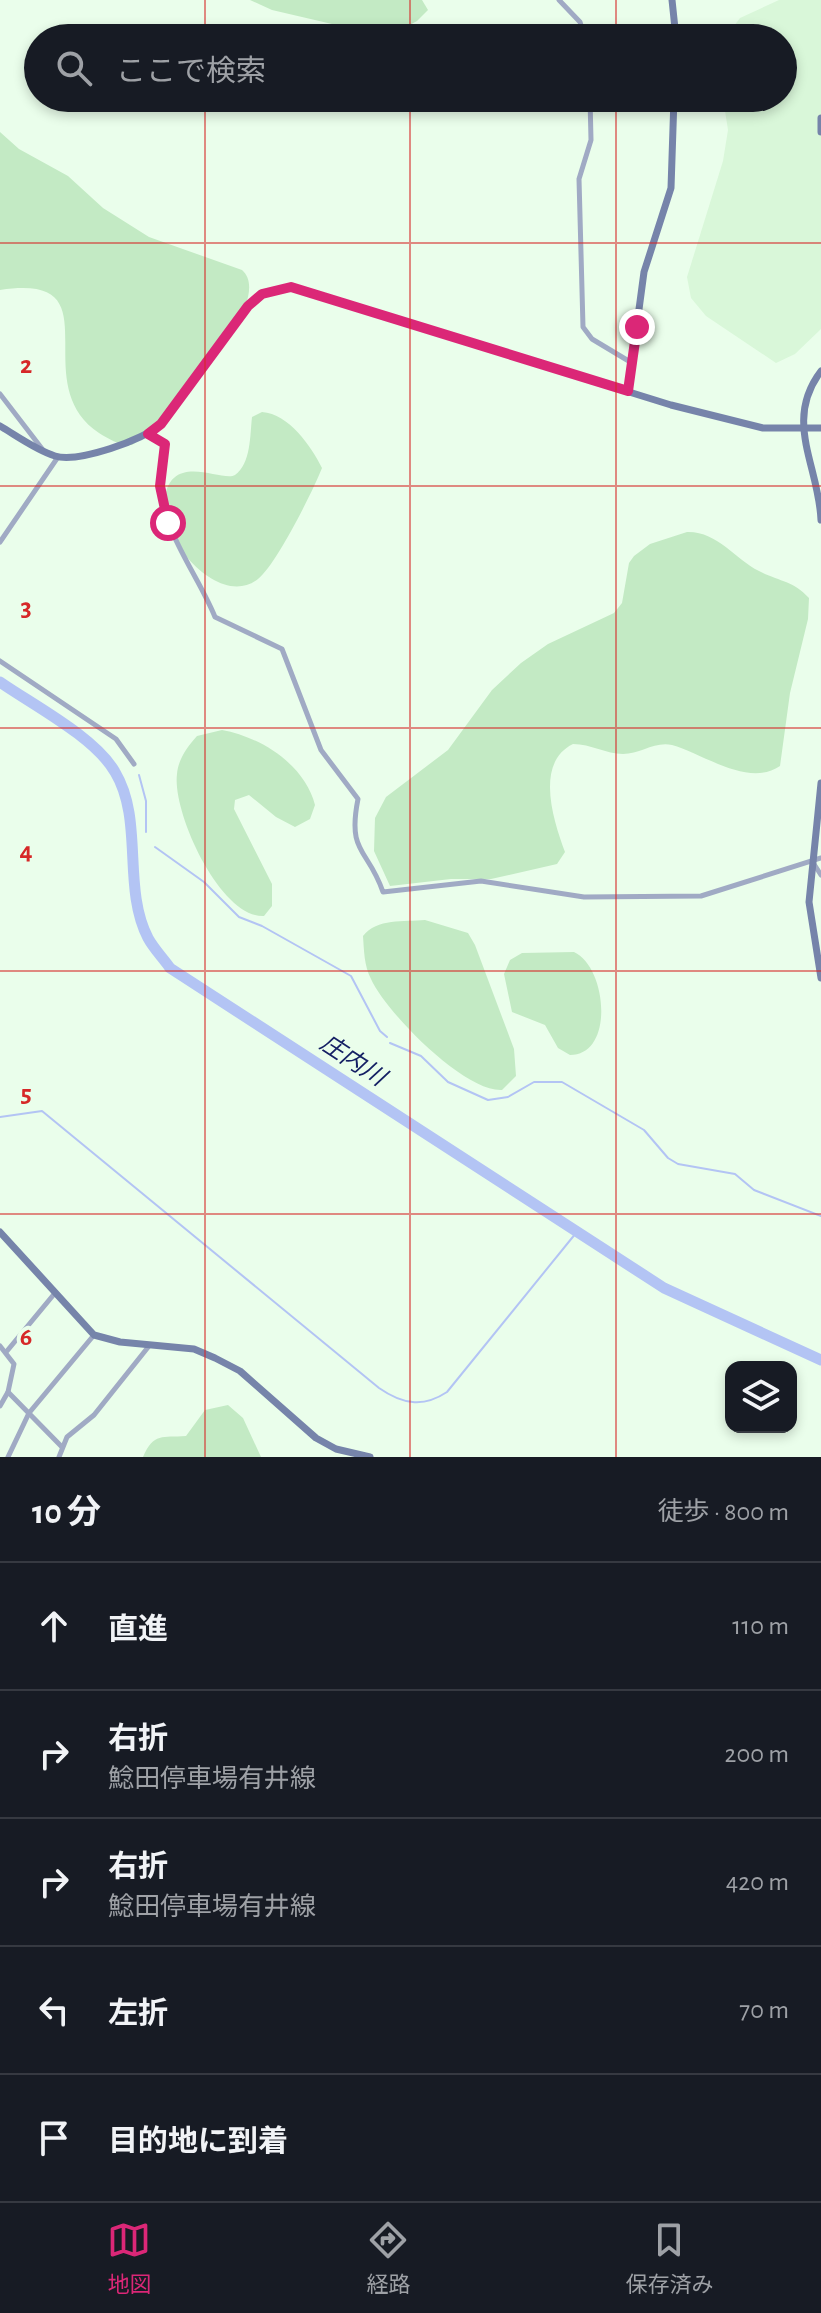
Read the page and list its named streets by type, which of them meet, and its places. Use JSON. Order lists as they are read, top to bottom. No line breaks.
{"water":["庄内川"],"page":{"search":"ここで検索","heading":["10 分","徒歩 · 800 m"],"list":[["直進","110 m"],["右折","鯰田停車場有井線","200 m"],["右折","鯰田停車場有井線","420 m"],["左折","70 m"],"目的地に到着"],"nav":["地図","経路","保存済み"]},"grid":{"rows":["2","3","4","5","6"]}}
